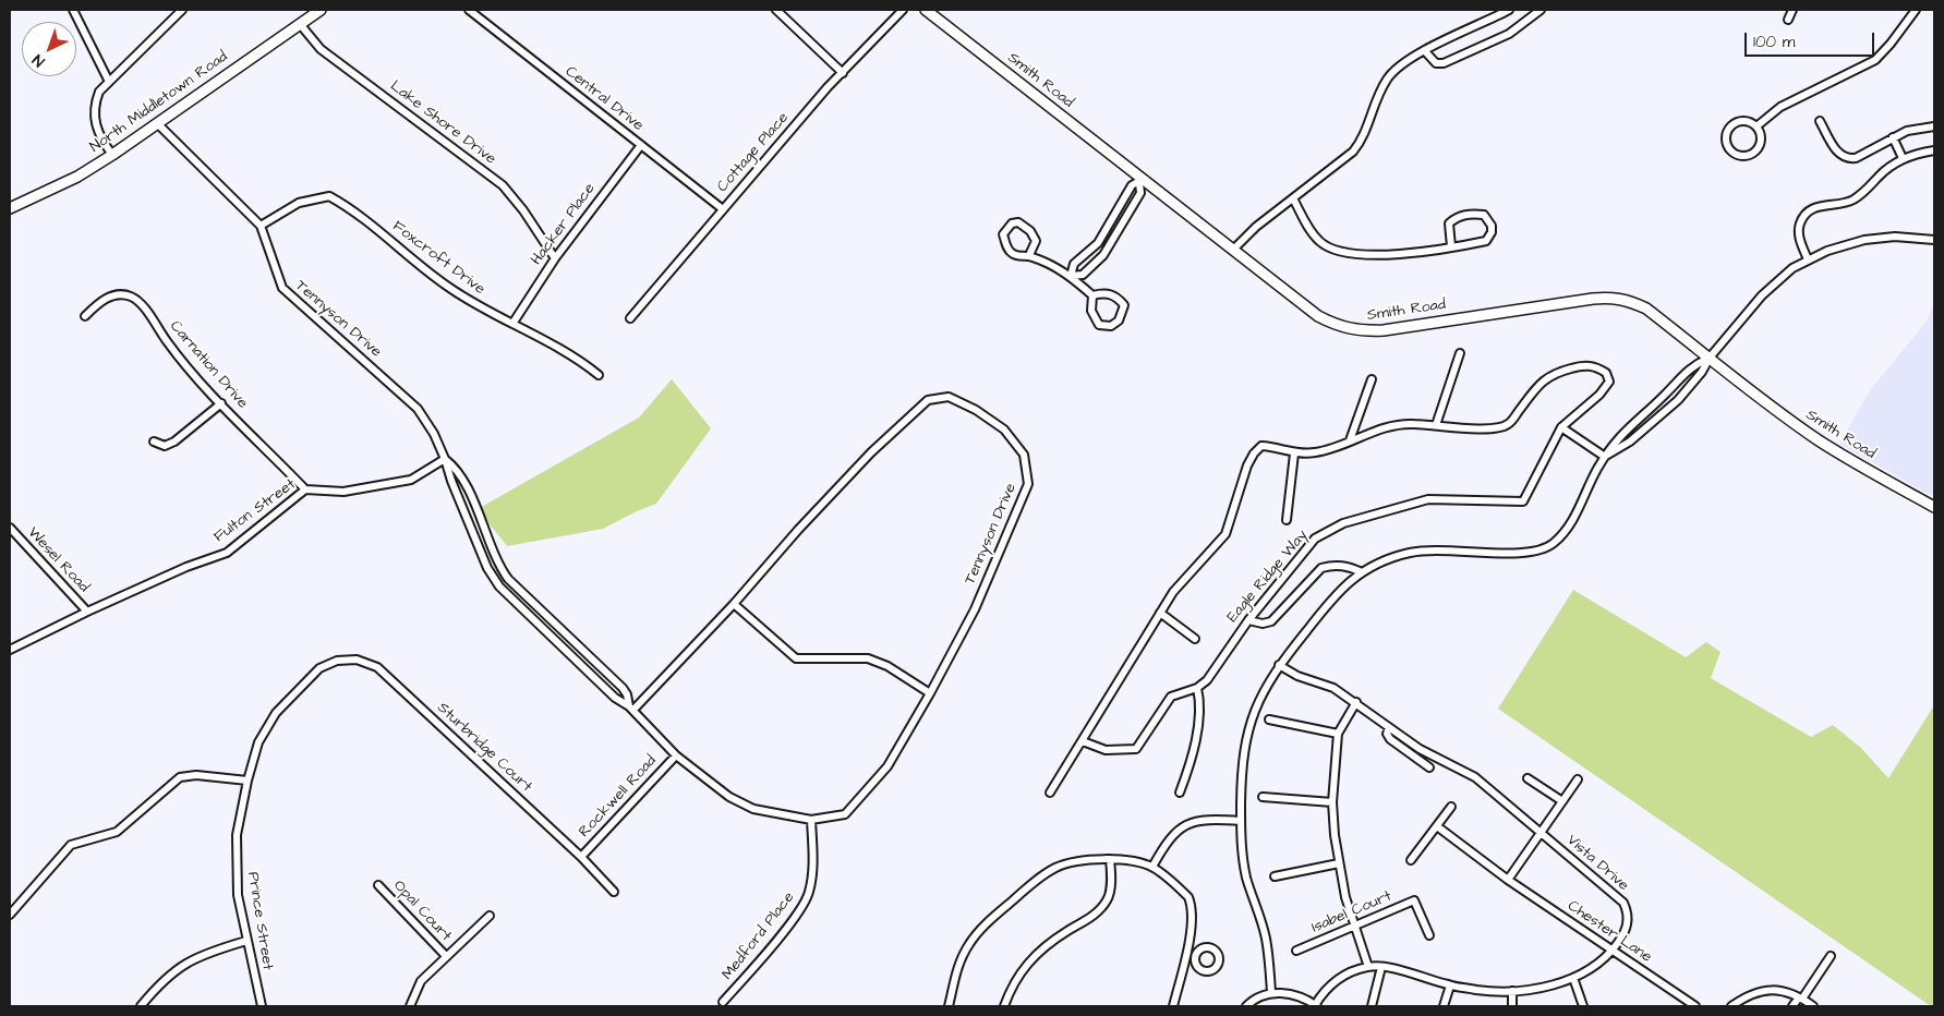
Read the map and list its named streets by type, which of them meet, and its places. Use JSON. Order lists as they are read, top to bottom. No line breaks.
{"streets":{"street":["Smith Road","Central Drive","North Middletown Road","Lake Shore Drive","Cottage Place","Hacker Place","Foxcroft Drive","Tennyson Drive","Carnation Drive","Fulton Street","Wesel Road","Eagle Ridge Way","Sturbridge Court","Rockwell Road","Vista Drive","Opal Court","Isabel Court","Prince Street","Chester Lane","Medford Place"]},"crossings":[["Central Drive","Cottage Place"],["Central Drive","Hacker Place"],["North Middletown Road","Lake Shore Drive"],["North Middletown Road","Tennyson Drive"],["Lake Shore Drive","Hacker Place"],["Hacker Place","Foxcroft Drive"],["Foxcroft Drive","Tennyson Drive"],["Tennyson Drive","Fulton Street"],["Tennyson Drive","Rockwell Road"],["Tennyson Drive","Medford Place"],["Carnation Drive","Fulton Street"],["Fulton Street","Wesel Road"],["Sturbridge Court","Rockwell Road"],["Sturbridge Court","Prince Street"],["Vista Drive","Chester Lane"]],"scale_bar":"100 m","north":"bottom left"}
